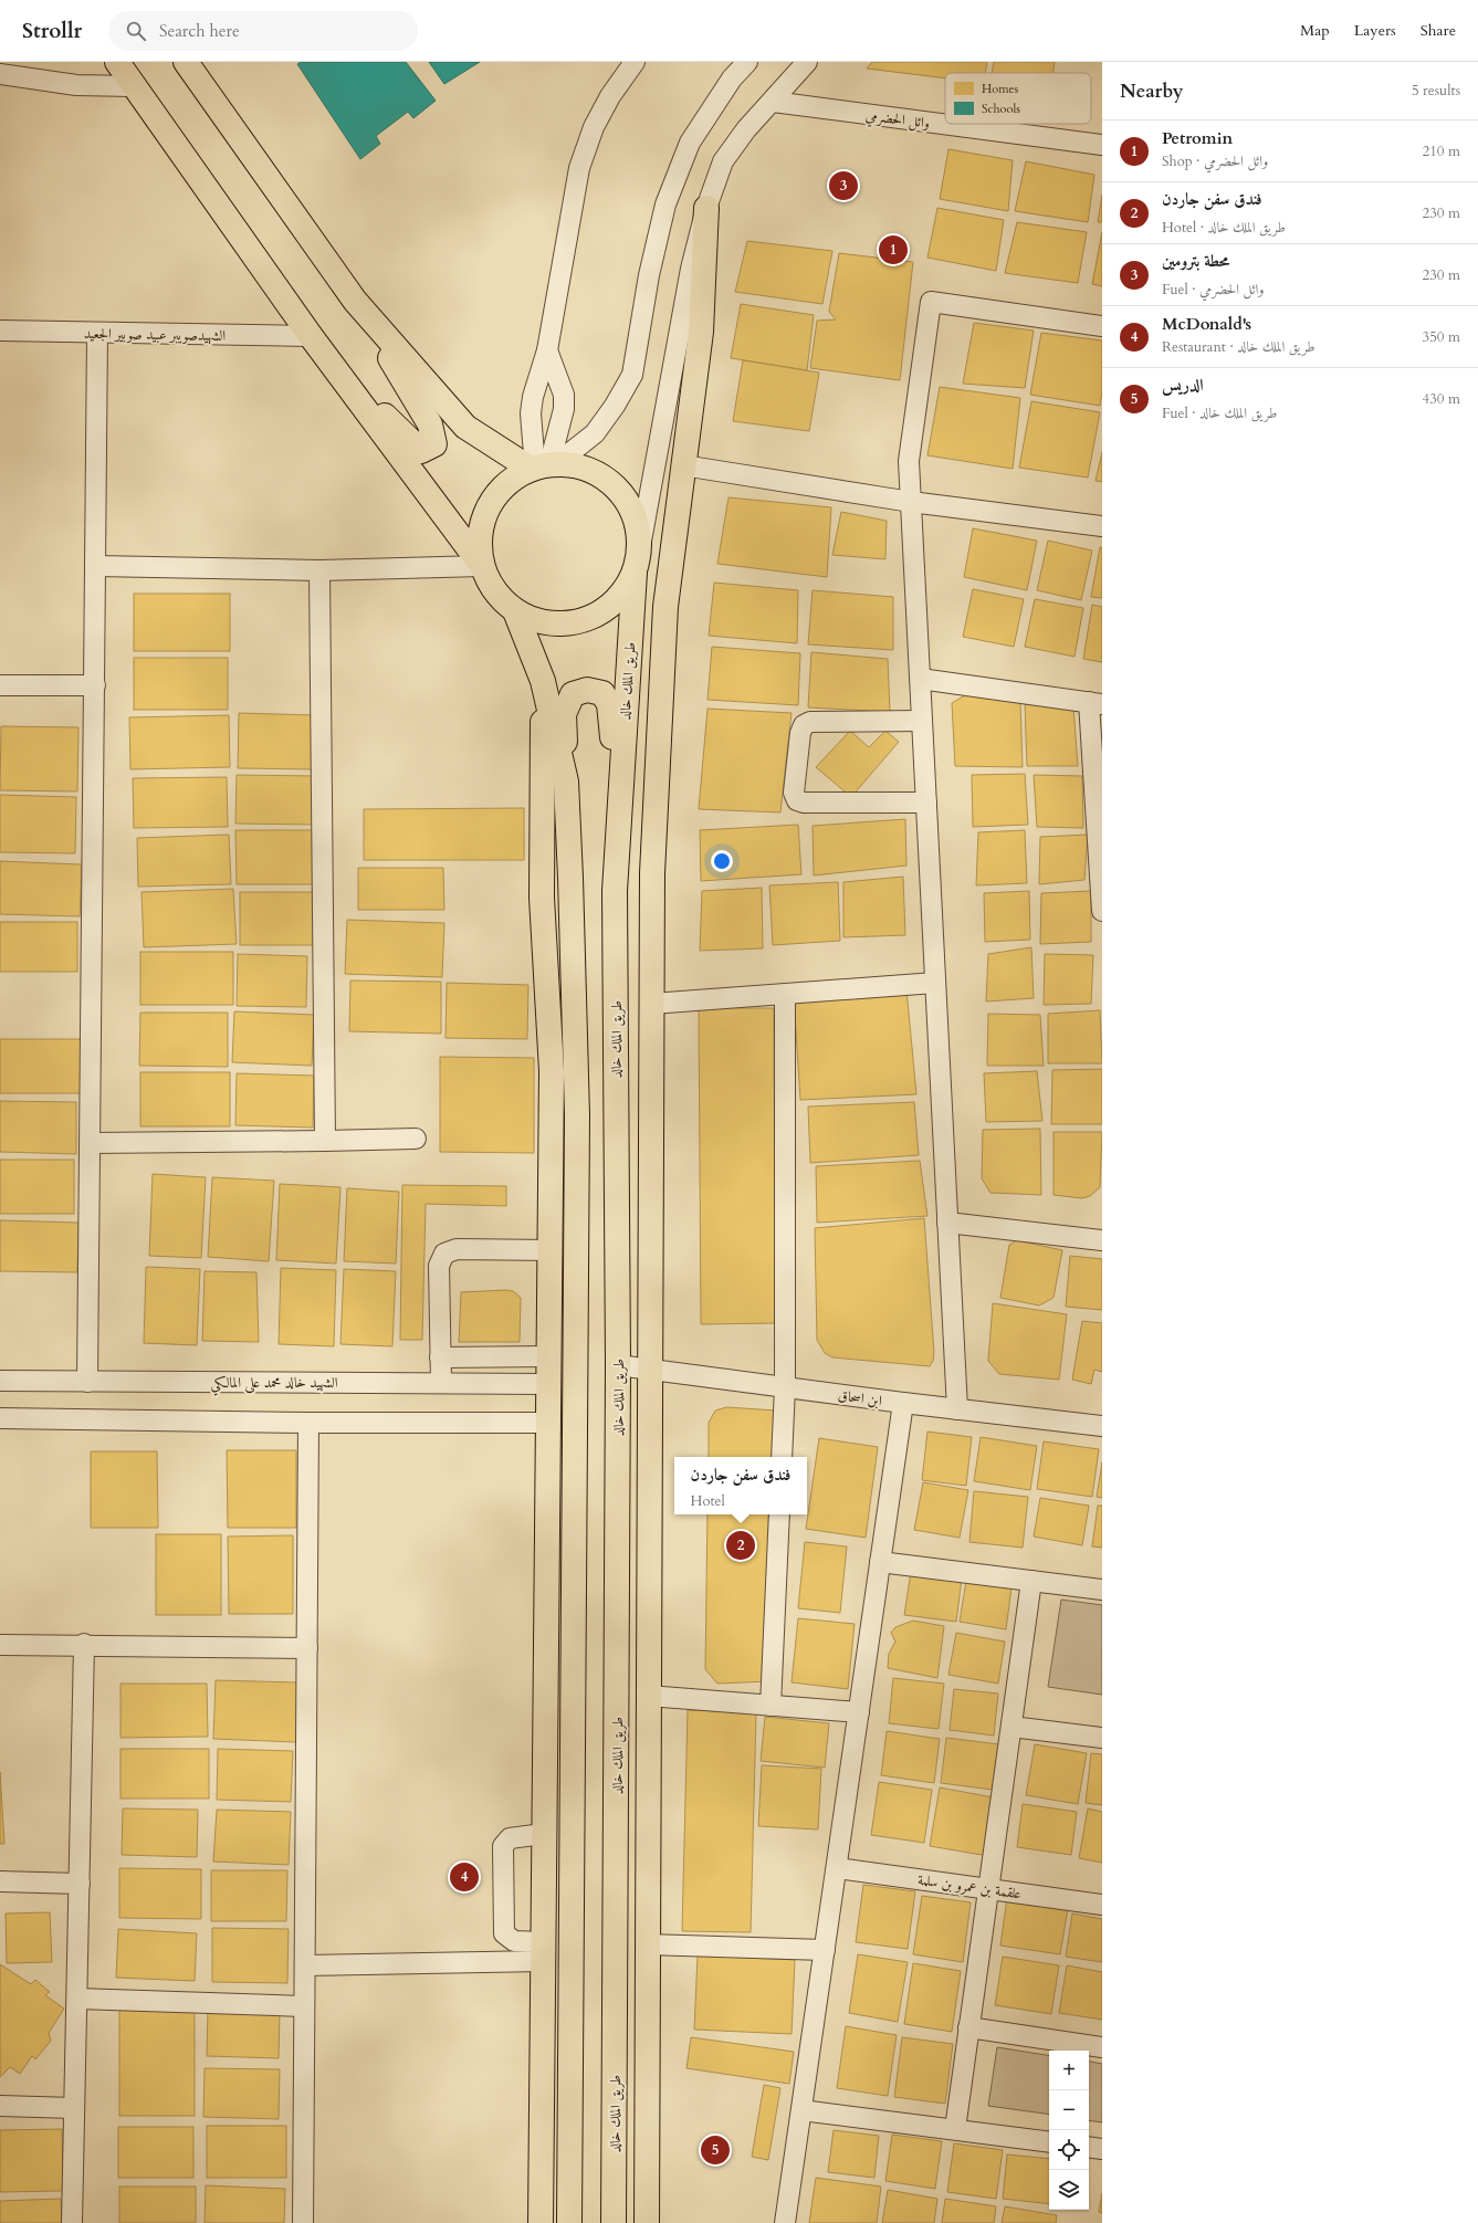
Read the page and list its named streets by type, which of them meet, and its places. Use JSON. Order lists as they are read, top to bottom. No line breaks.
{"streets":{"main road":["طريق الملك خالد"],"street":["وائل الحضرمي","الشهيدصويبر عبيد صوبير الجعيد","الشهيد خالد محمد على المالكي","ابن اسحاق","علقمة بن عمرو بن سلمة"]},"crossings":[["طريق الملك خالد","ابن اسحاق"]],"legend":["Homes","Schools"],"page":{"header":"Strollr","search":"Search here","nav":["Map","Layers","Share"],"heading":["Nearby","5 results"],"list":[{"mark":"1","name":"Petromin","note":"Shop · وائل الحضرمي","value":"210 m"},{"mark":"2","name":"فندق سفن جاردن","note":"Hotel · طريق الملك خالد","value":"230 m"},{"mark":"3","name":"محطة بترومين","note":"Fuel · وائل الحضرمي","value":"230 m"},{"mark":"4","name":"McDonald's","note":"Restaurant · طريق الملك خالد","value":"350 m"},{"mark":"5","name":"الدريس","note":"Fuel · طريق الملك خالد","value":"430 m"}],"pins":["3","1","2","4","5"],"popup":["فندق سفن جاردن","Hotel"],"map_buttons":["+","−"]}}
